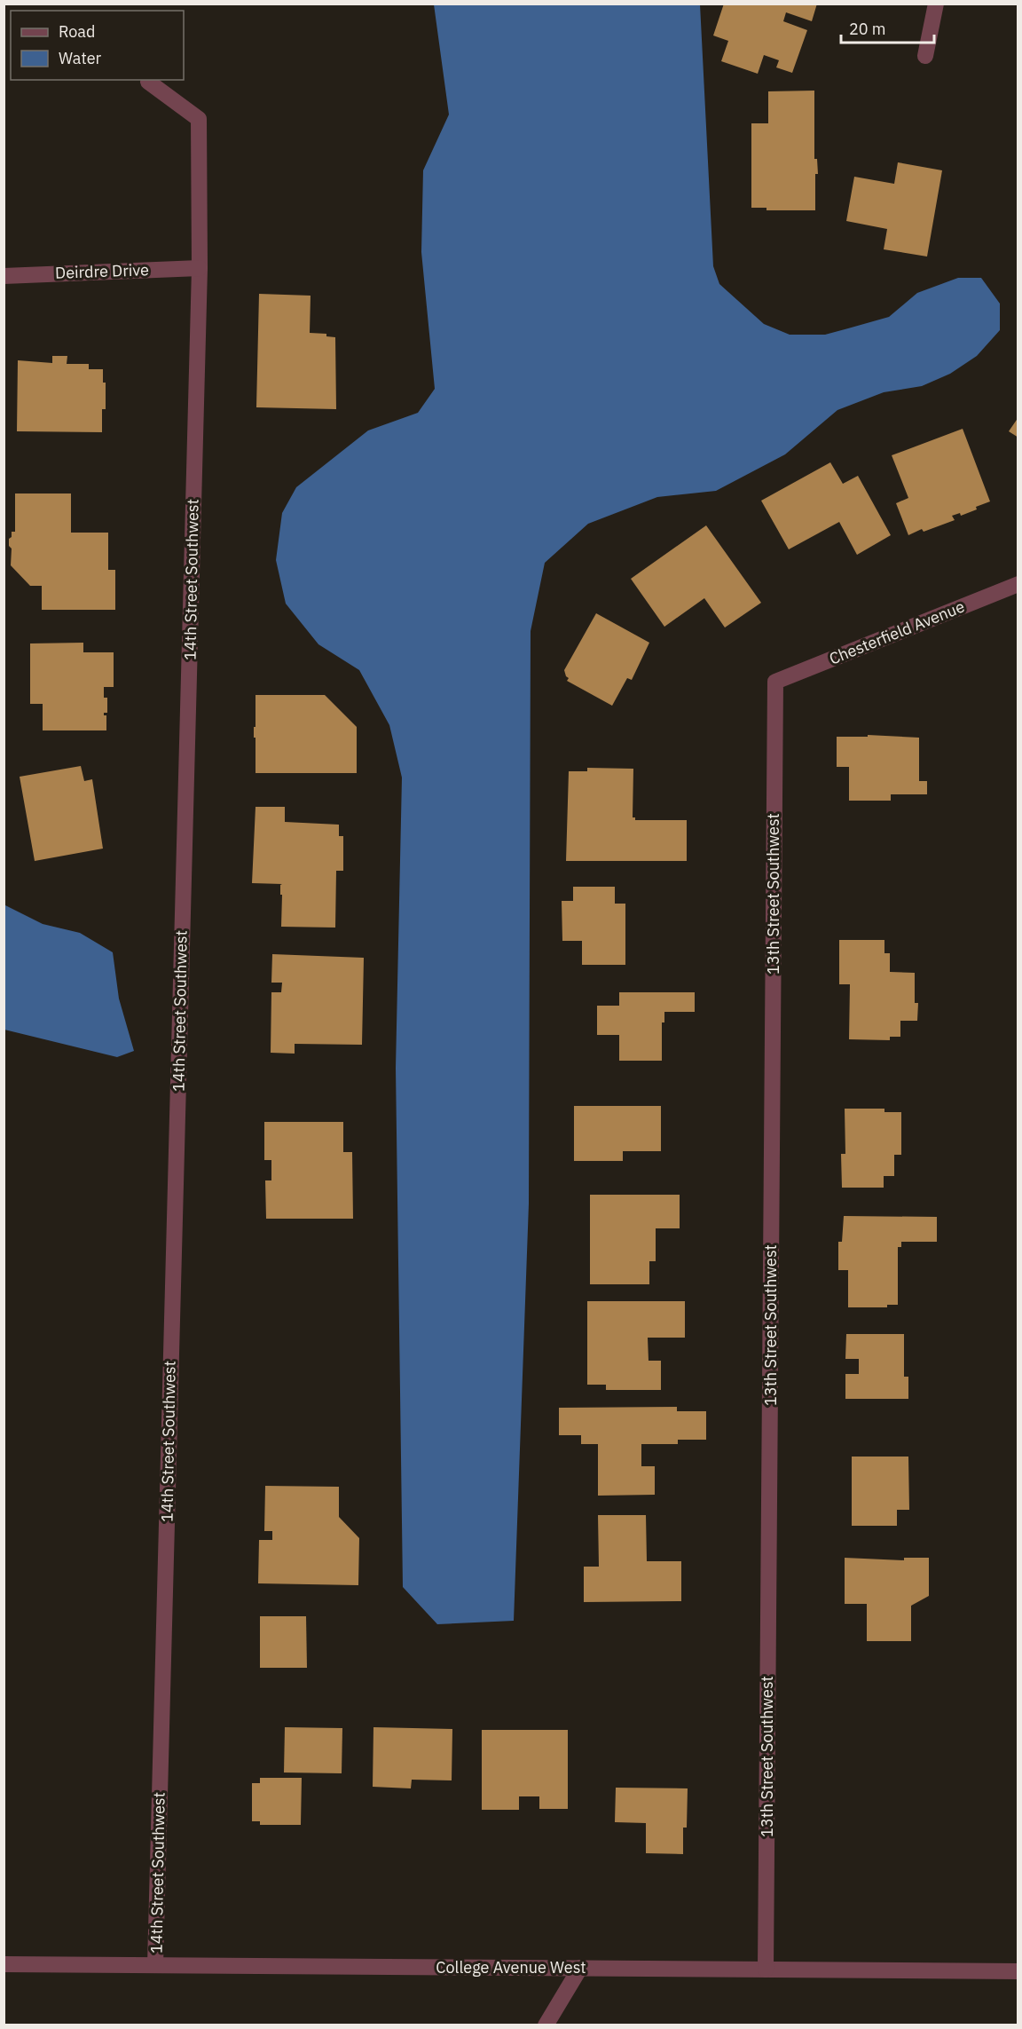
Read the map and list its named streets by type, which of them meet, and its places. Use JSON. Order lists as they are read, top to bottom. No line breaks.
{"streets":{"street":["Deirdre Drive","14th Street Southwest","Chesterfield Avenue","13th Street Southwest","College Avenue West"]},"crossings":[["Deirdre Drive","14th Street Southwest"],["14th Street Southwest","College Avenue West"],["Chesterfield Avenue","13th Street Southwest"],["13th Street Southwest","College Avenue West"]],"legend":["Road","Water"],"scale_bar":"20 m"}
